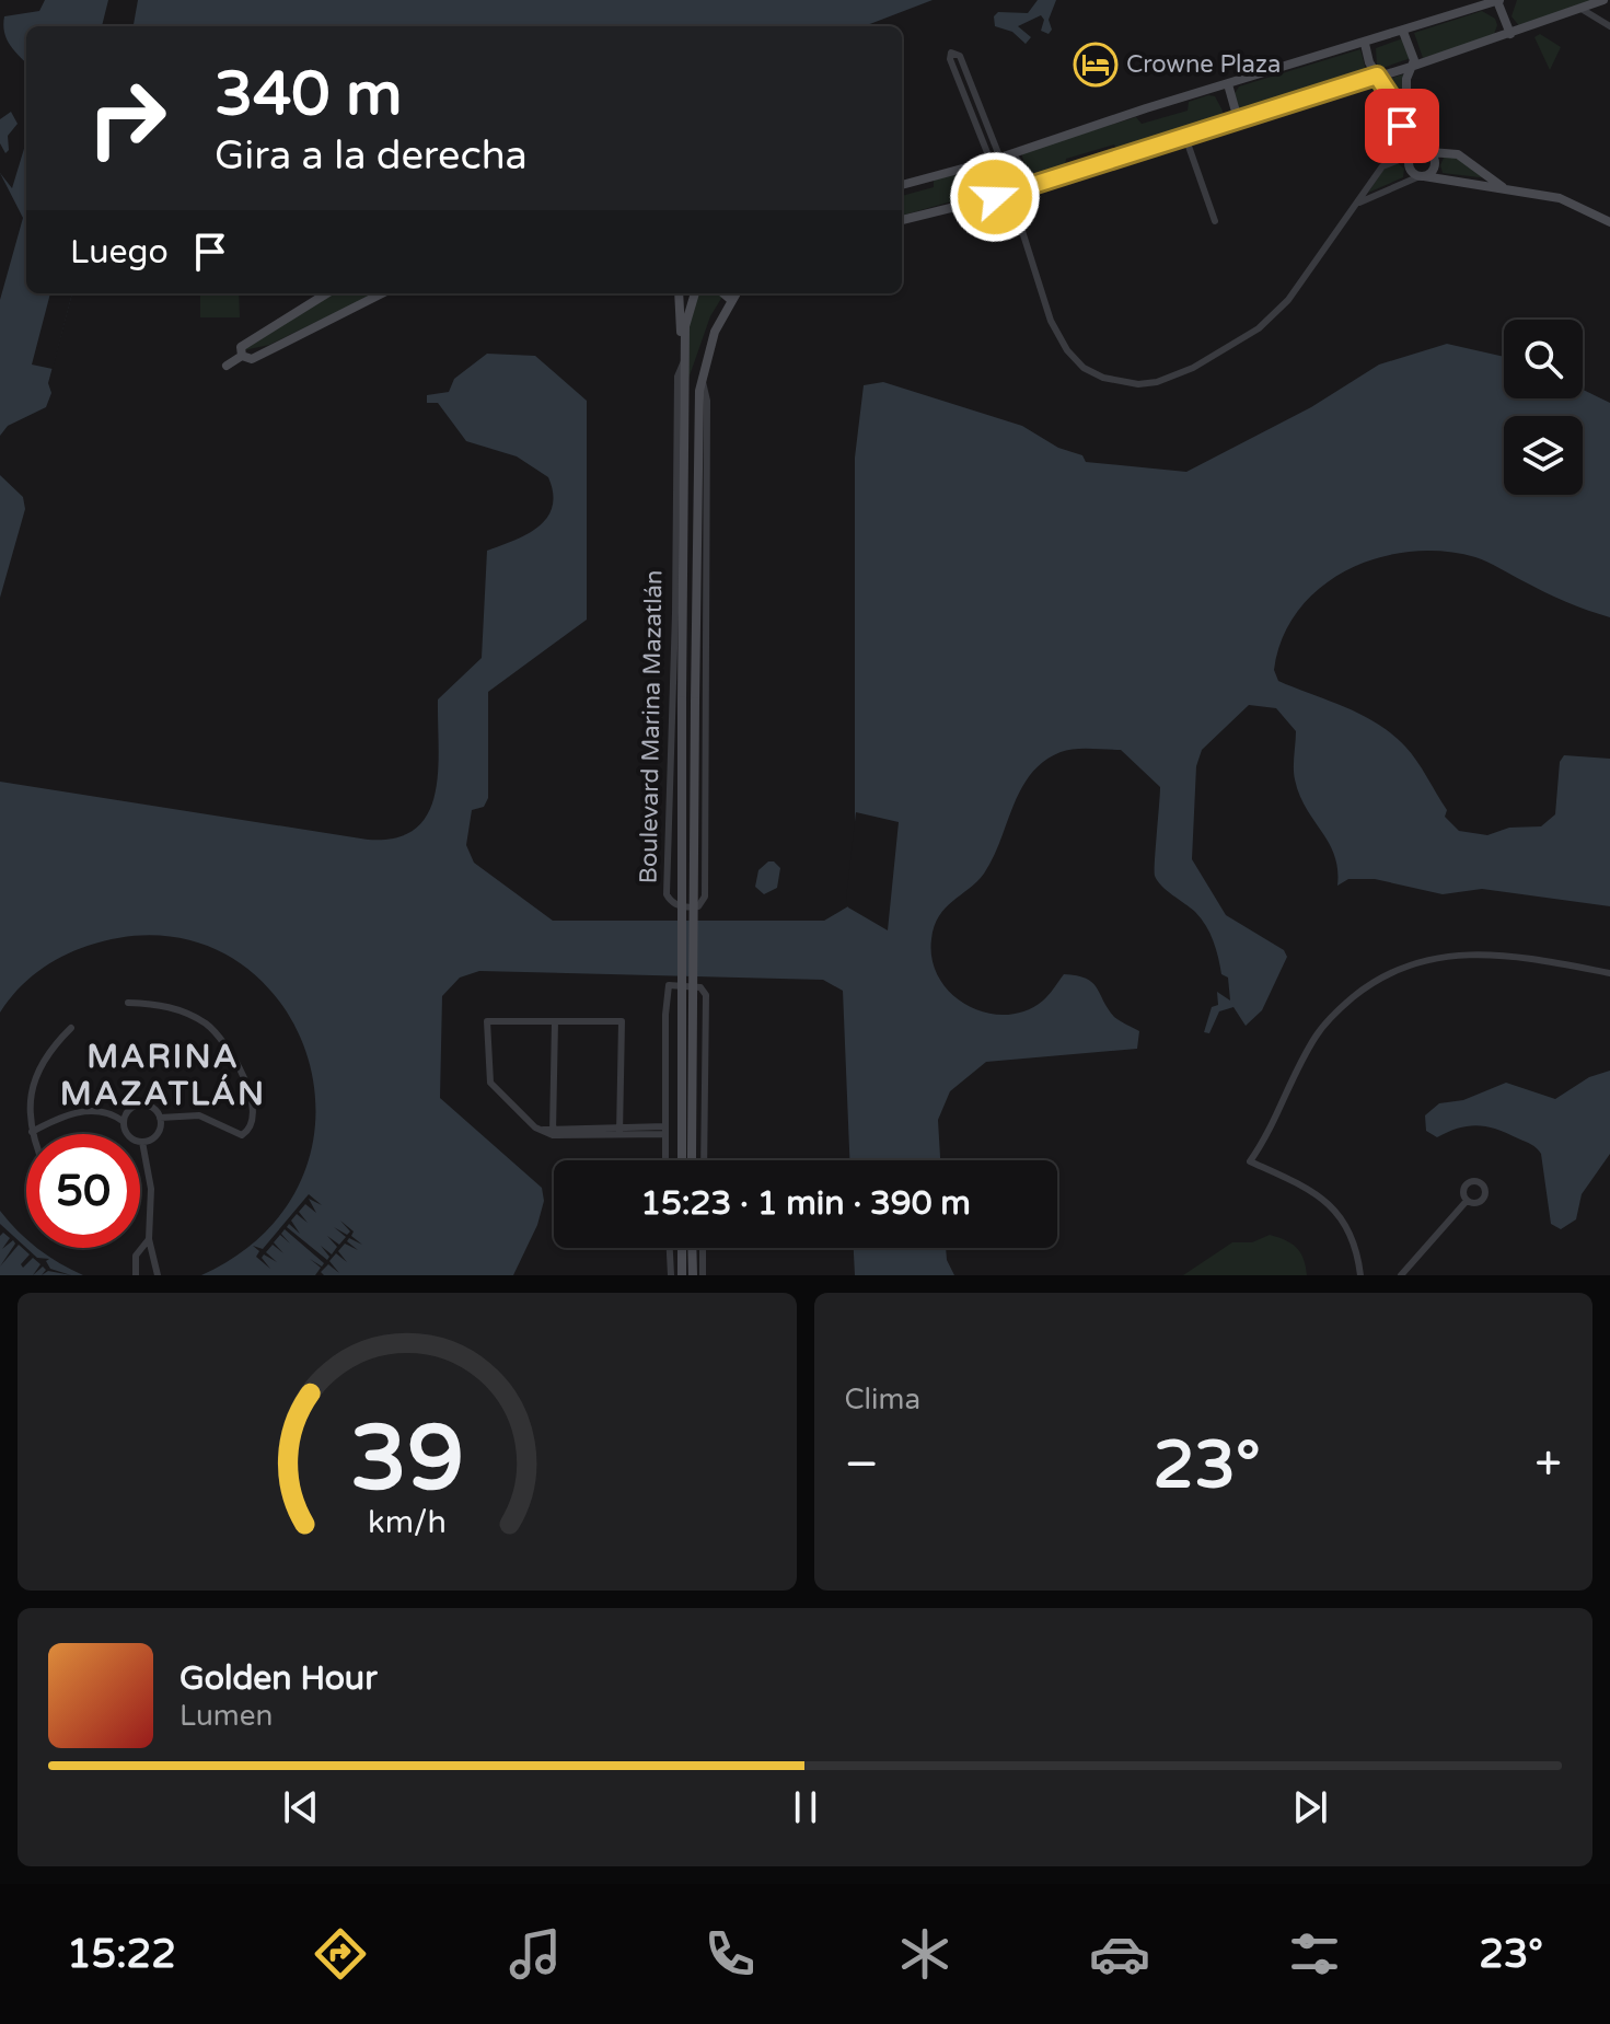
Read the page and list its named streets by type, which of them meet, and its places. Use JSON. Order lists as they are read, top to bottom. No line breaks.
{"streets":{"street":["Boulevard Marina Mazatlán"]},"districts":["MARINA MAZATLÁN"],"places":{"hotel":["Crowne Plaza"]},"page":{"turn":["340 m","Gira a la derecha"],"then":"Luego","limit":"50","trip":"15:23 · 1 min · 390 m","tile":"Clima","heat":["−","23°","+"],"song":["Golden Hour","Lumen"],"tabs":["15:22","23°"],"gauge":["39","km/h"]}}
